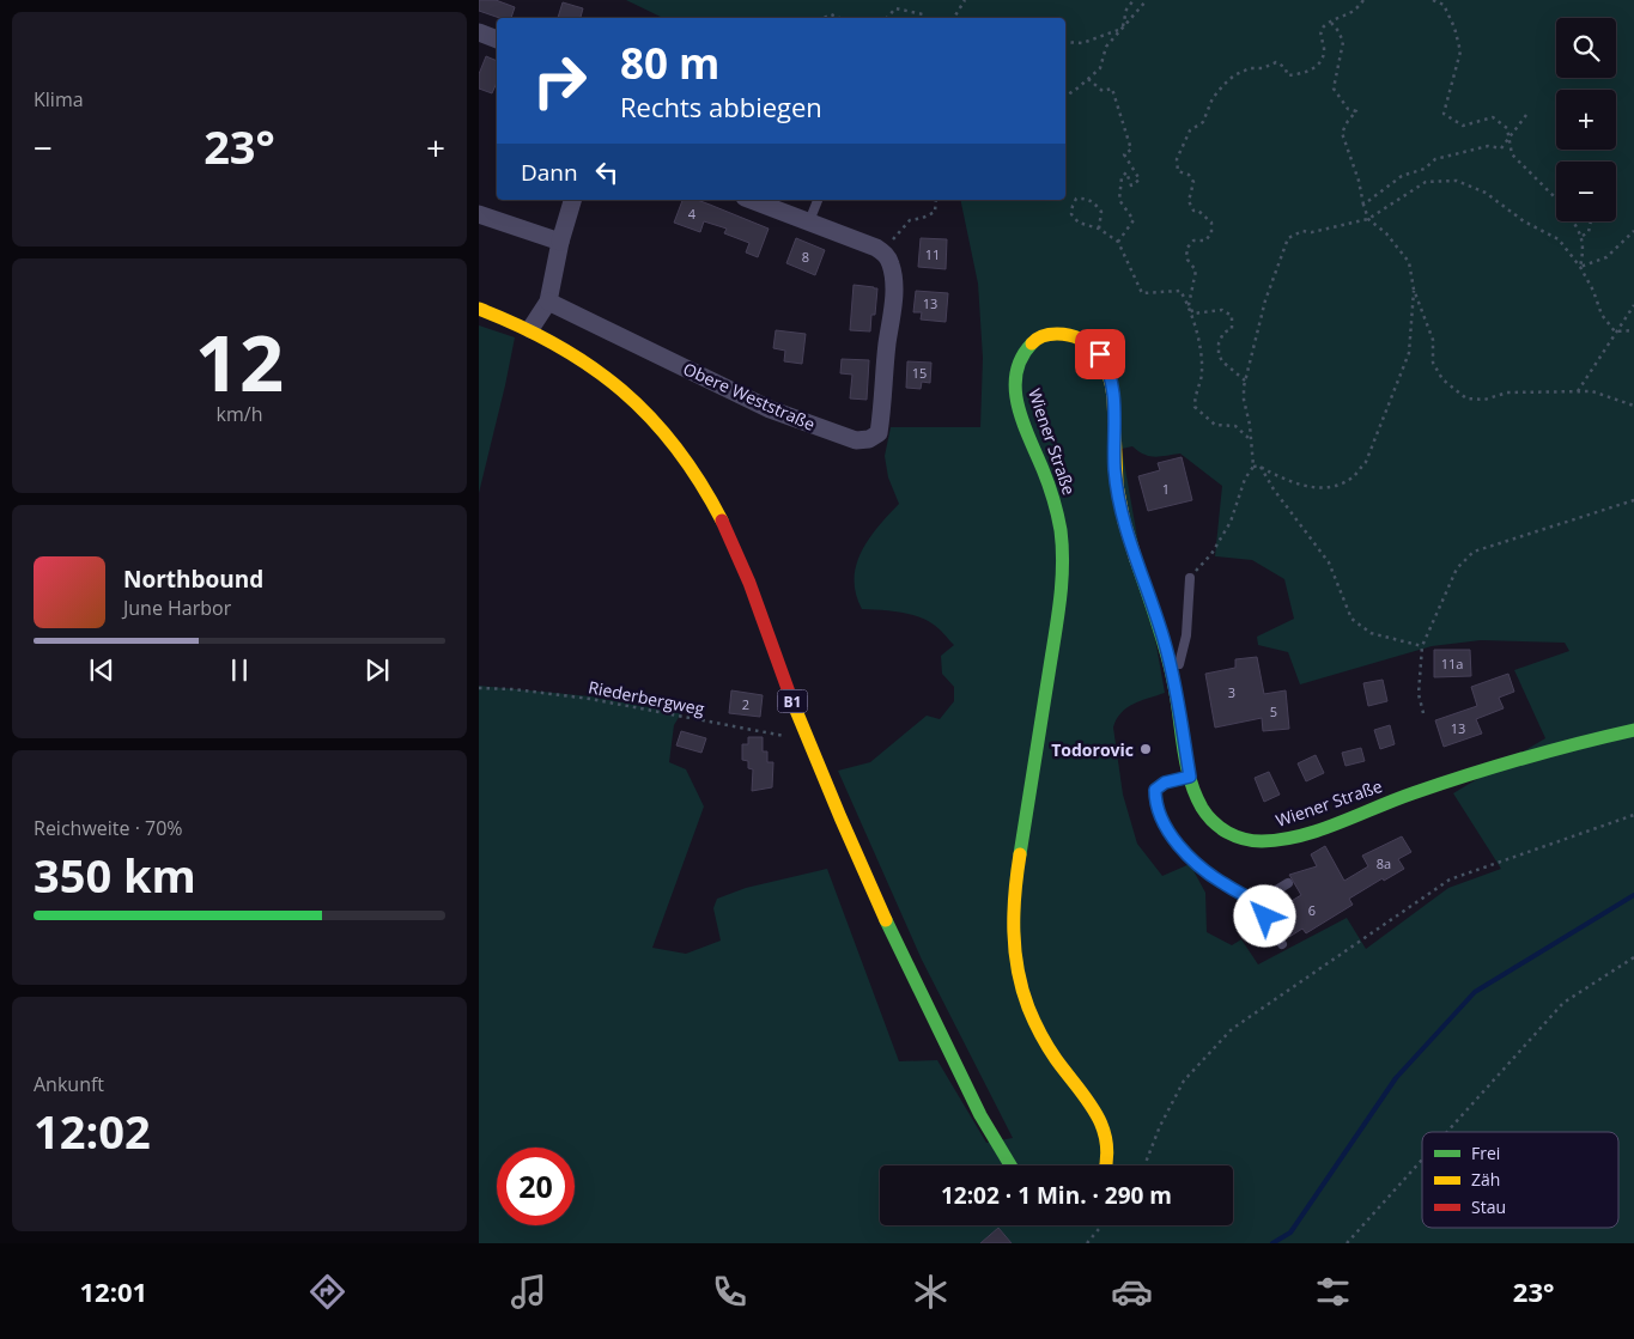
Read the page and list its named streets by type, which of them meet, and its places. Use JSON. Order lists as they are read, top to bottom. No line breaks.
{"streets":{"main road":["Wiener Straße","B1"],"street":["Obere Weststraße"],"path":["Riederbergweg"]},"crossings":[["Riederbergweg","B1"]],"places":["Todorovic"],"house_numbers":["4","11","8","13","15","1","11a","3","2","5","13","8a","6"],"legend":["Frei","Zäh","Stau"],"page":{"tile":["Klima",["12","km/h"],["Reichweite · 70%","350 km"],["Ankunft","12:02"]],"map_buttons":["+","−"],"turn":["80 m","Rechts abbiegen"],"heat":["−","23°","+"],"then":"Dann","song":["Northbound","June Harbor"],"limit":"20","trip":"12:02 · 1 Min. · 290 m","tabs":["12:01","23°"]}}
